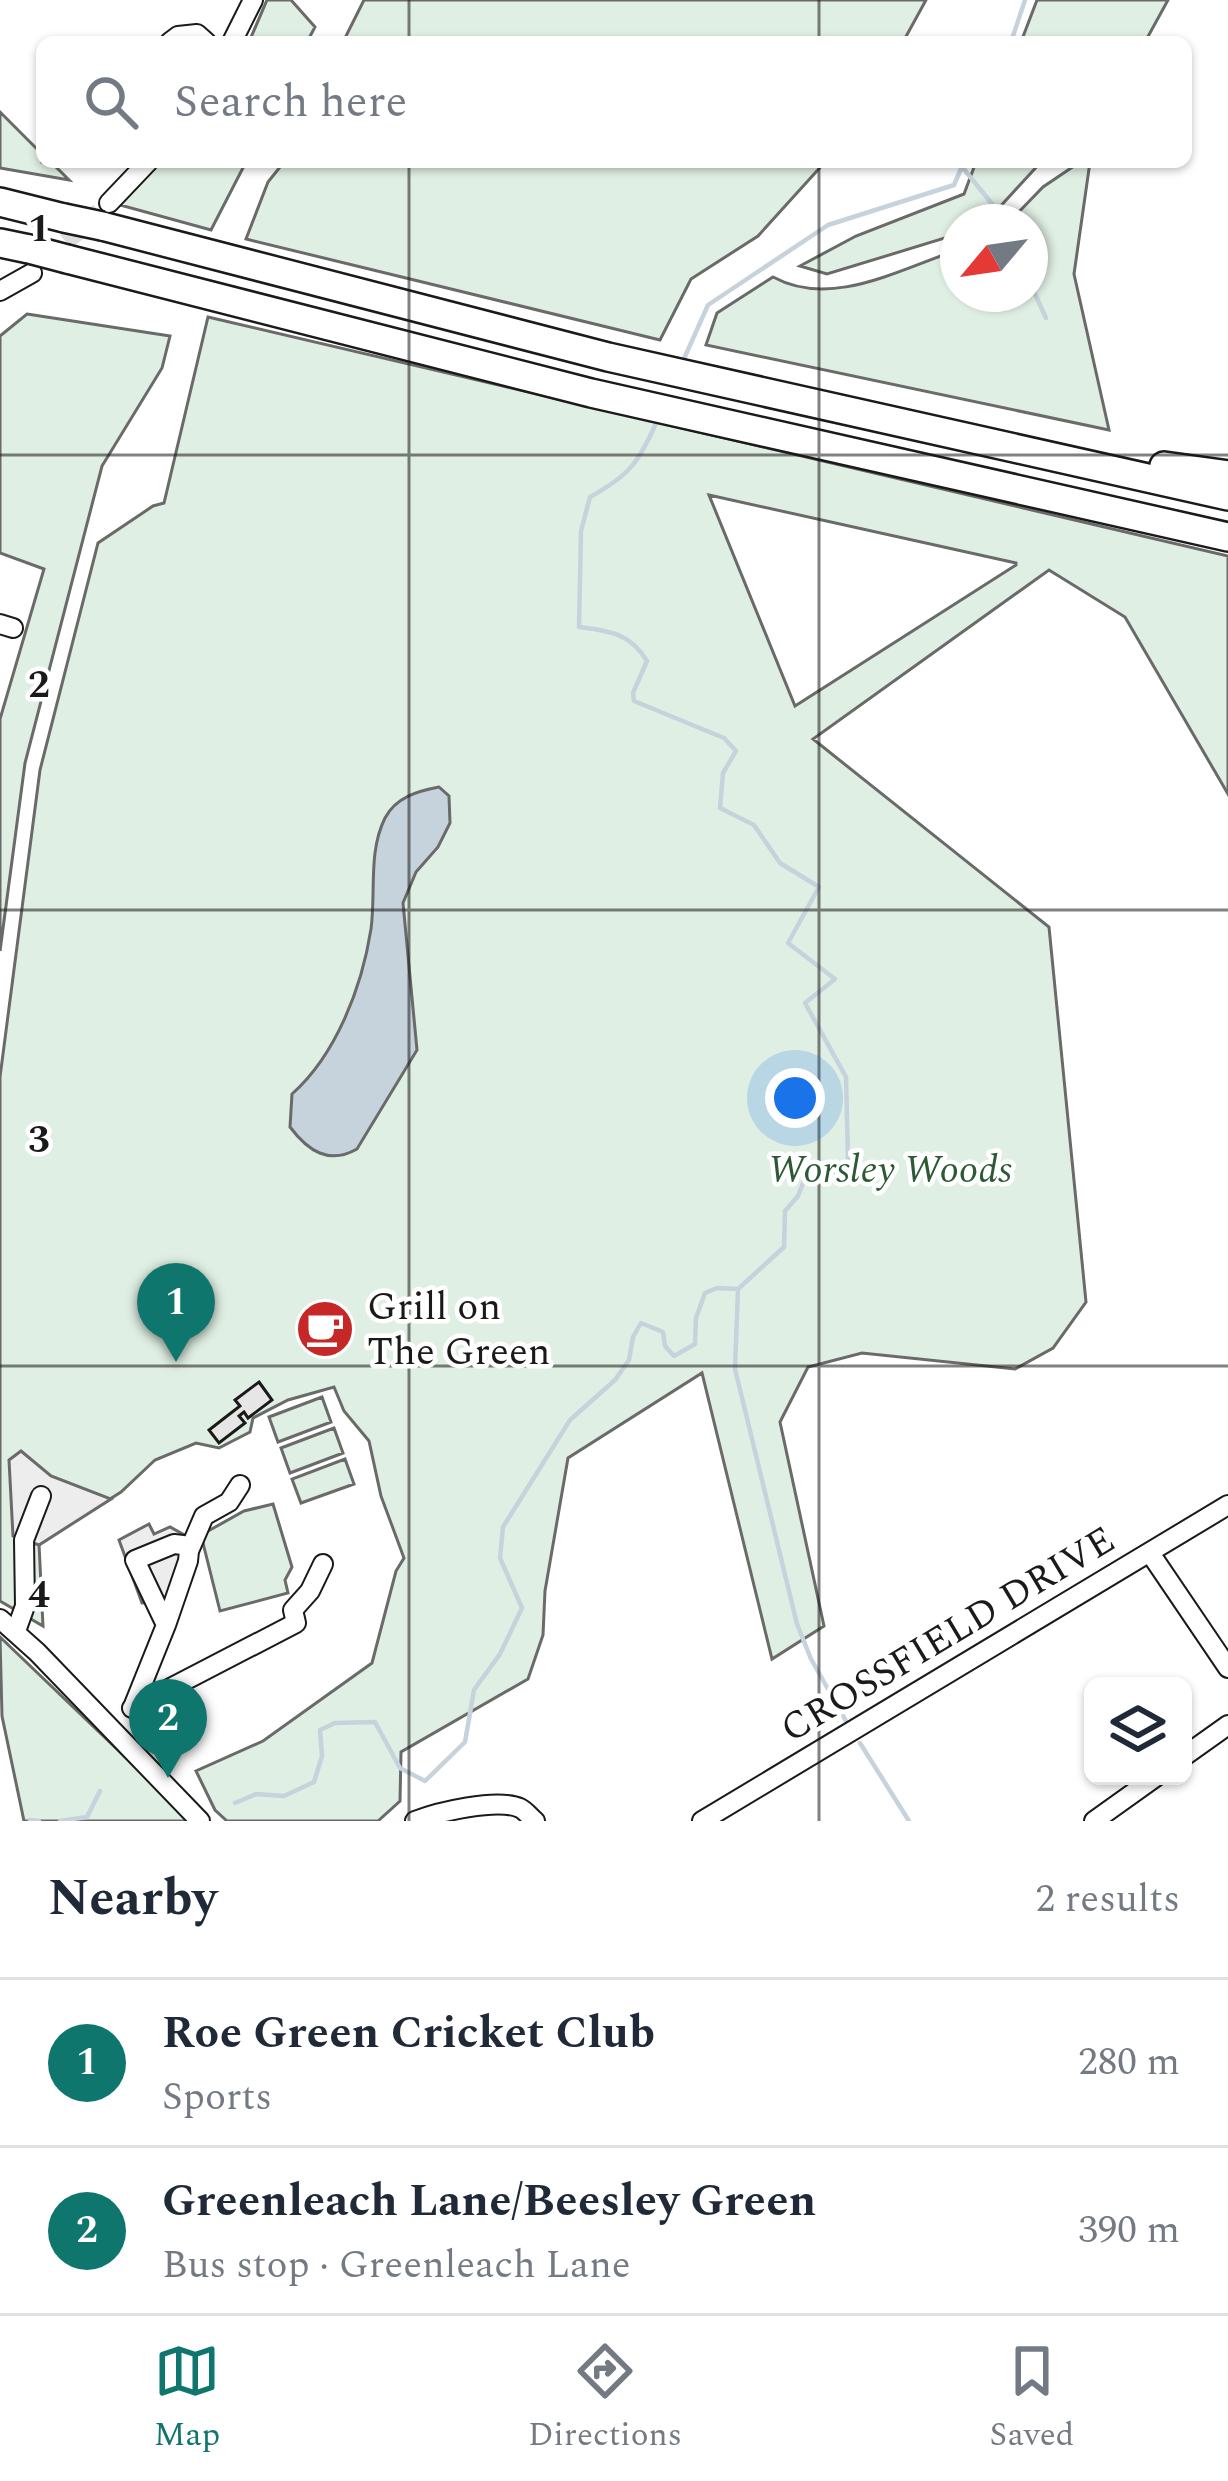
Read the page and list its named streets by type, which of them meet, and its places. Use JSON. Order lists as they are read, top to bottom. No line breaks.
{"streets":{"street":["CROSSFIELD DRIVE"]},"parks":["Worsley Woods"],"places":{"cafe":["Grill on The Green"]},"north":"bottom left","page":{"search":"Search here","pins":["1","2"],"heading":["Nearby","2 results"],"list":[{"mark":"1","name":"Roe Green Cricket Club","note":"Sports","value":"280 m"},{"mark":"2","name":"Greenleach Lane/Beesley Green","note":"Bus stop · Greenleach Lane","value":"390 m"}],"nav":["Map","Directions","Saved"]},"grid":{"rows":["1","2","3","4"]}}
